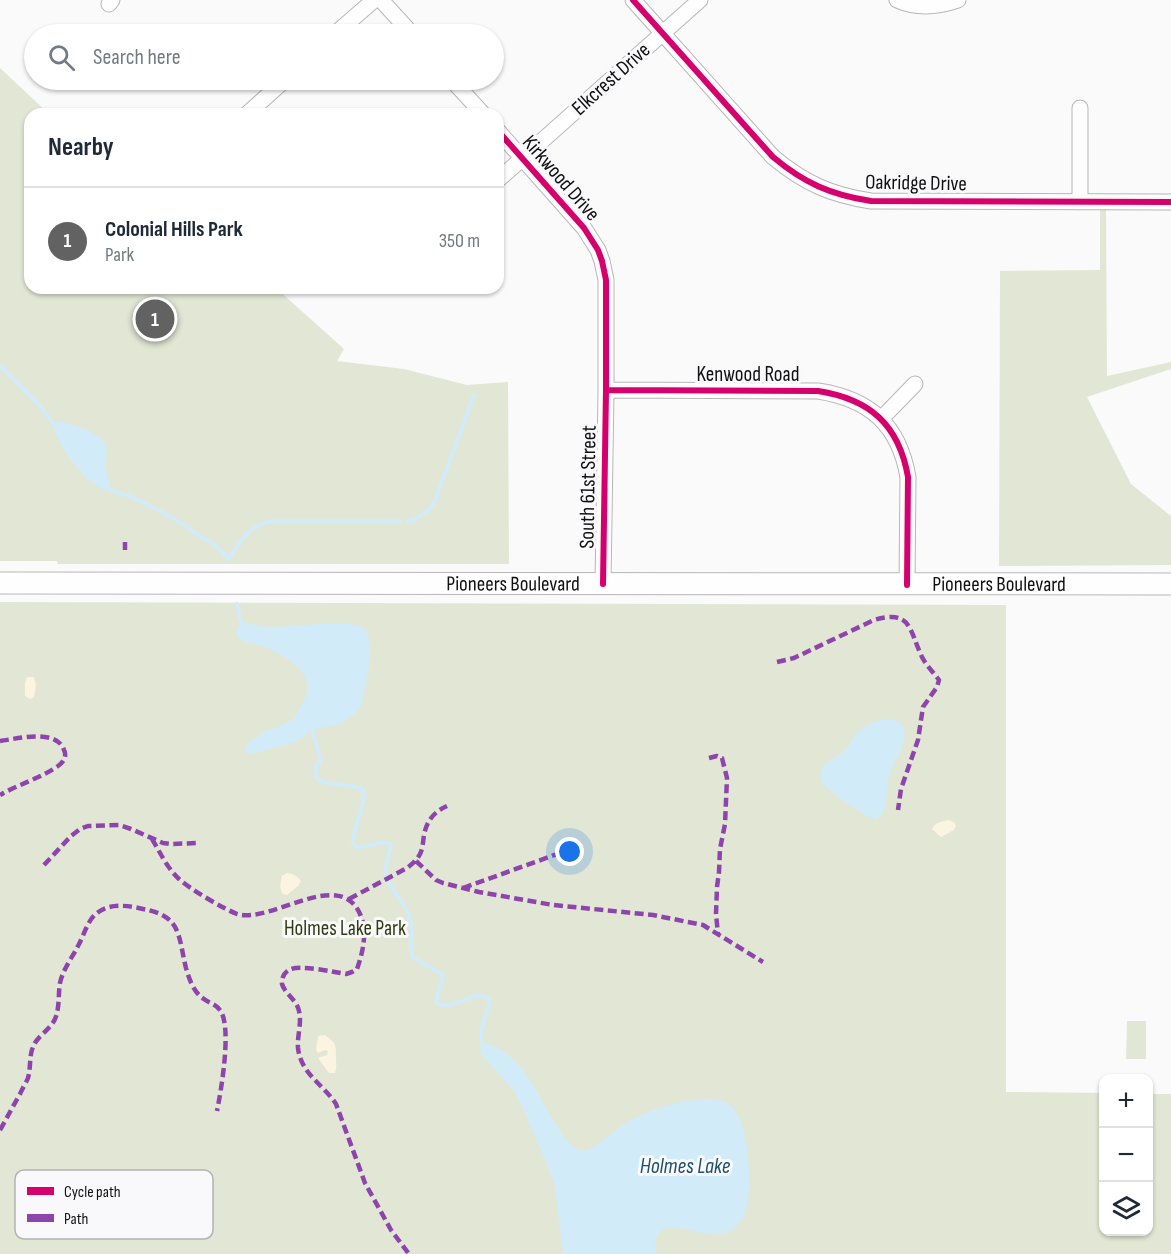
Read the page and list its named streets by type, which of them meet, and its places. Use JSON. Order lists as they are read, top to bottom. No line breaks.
{"streets":{"main road":["Pioneers Boulevard"],"street":["Elkcrest Drive","Kirkwood Drive","Oakridge Drive","Kenwood Road","South 61st Street"]},"crossings":[["Elkcrest Drive","Kirkwood Drive"],["Elkcrest Drive","Oakridge Drive"],["Kirkwood Drive","Kenwood Road"],["Kirkwood Drive","South 61st Street"],["Kenwood Road","South 61st Street"],["Kenwood Road","Pioneers Boulevard"],["South 61st Street","Pioneers Boulevard"]],"water":["Holmes Lake"],"parks":["Holmes Lake Park"],"legend":["Cycle path","Path"],"page":{"search":"Search here","heading":"Nearby","list":[{"mark":"1","name":"Colonial Hills Park","note":"Park","value":"350 m"}],"pins":"1","map_buttons":["+","−"]}}
